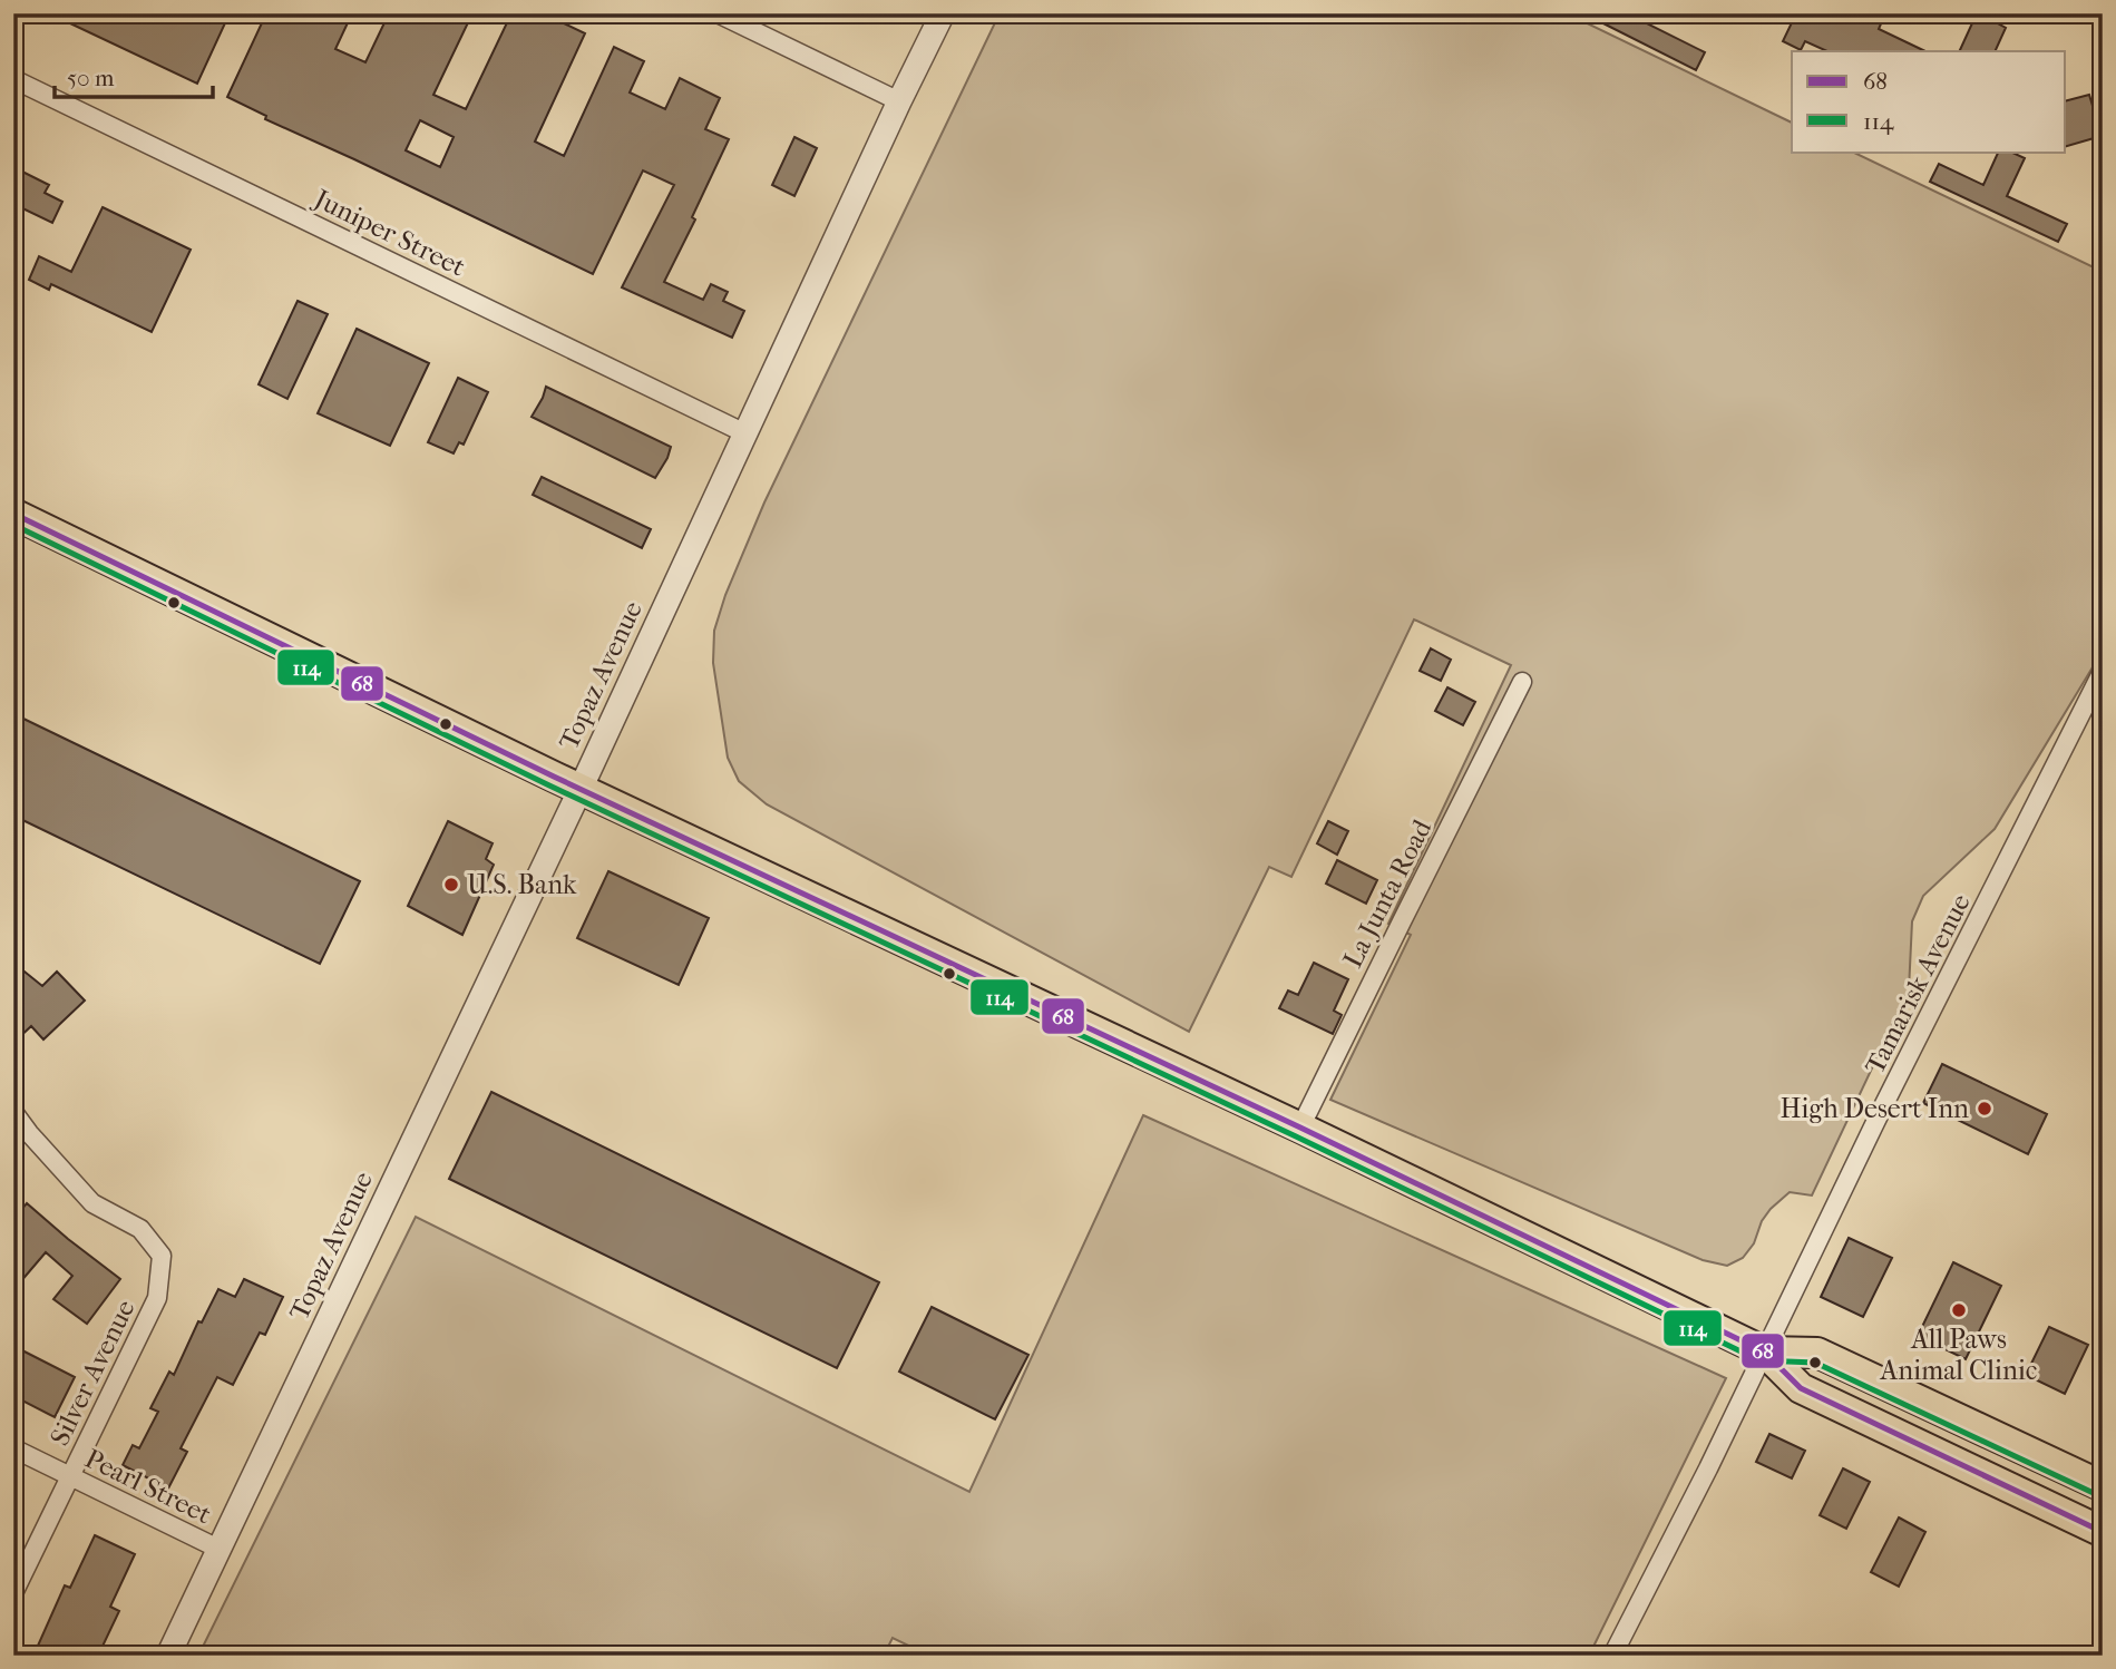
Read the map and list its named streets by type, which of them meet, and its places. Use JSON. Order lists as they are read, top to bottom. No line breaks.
{"streets":{"street":["Juniper Street","Topaz Avenue","La Junta Road","Tamarisk Avenue","Silver Avenue","Pearl Street"]},"crossings":[["Juniper Street","Topaz Avenue"],["Topaz Avenue","Pearl Street"],["Silver Avenue","Pearl Street"]],"places":["U.S. Bank","High Desert Inn","All Paws Animal Clinic"],"lines":["transit line 68","transit line 114"],"legend":["68","114"],"scale_bar":"50 m"}
